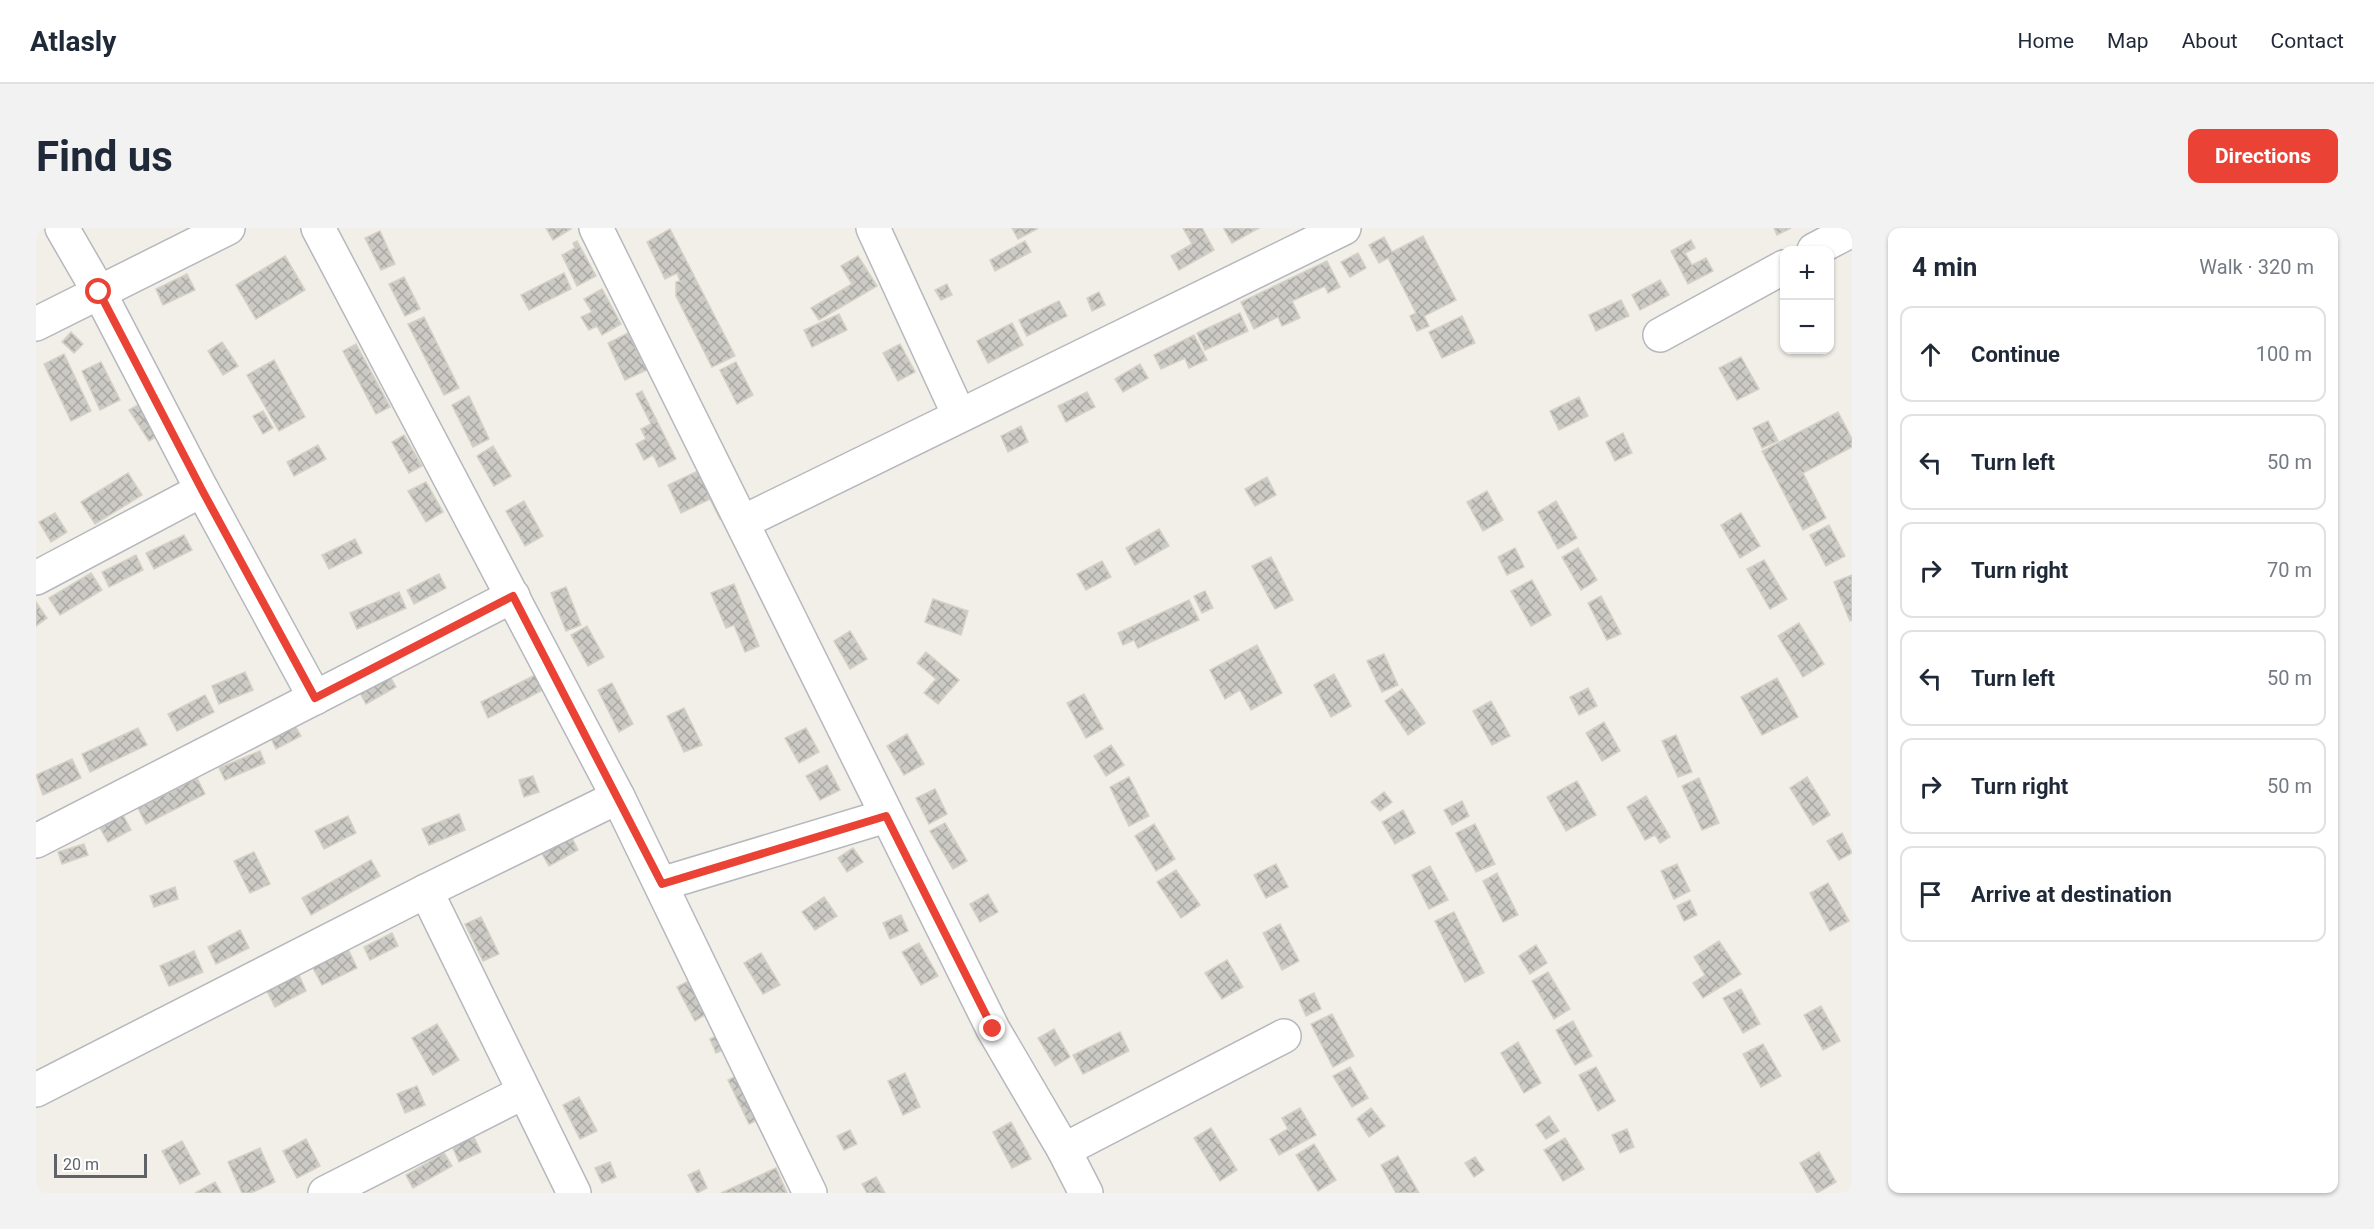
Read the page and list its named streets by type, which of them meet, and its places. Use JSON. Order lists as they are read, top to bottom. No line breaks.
{"scale_bar":"20 m","page":{"header":"Atlasly","nav":["Home","Map","About","Contact"],"buttons":"Directions","title":"Find us","heading":["4 min","Walk · 320 m"],"map_buttons":["+","−"],"list":[["Continue","100 m"],["Turn left","50 m"],["Turn right","70 m"],["Turn left","50 m"],["Turn right","50 m"],"Arrive at destination"],"scale":"20 m"}}
